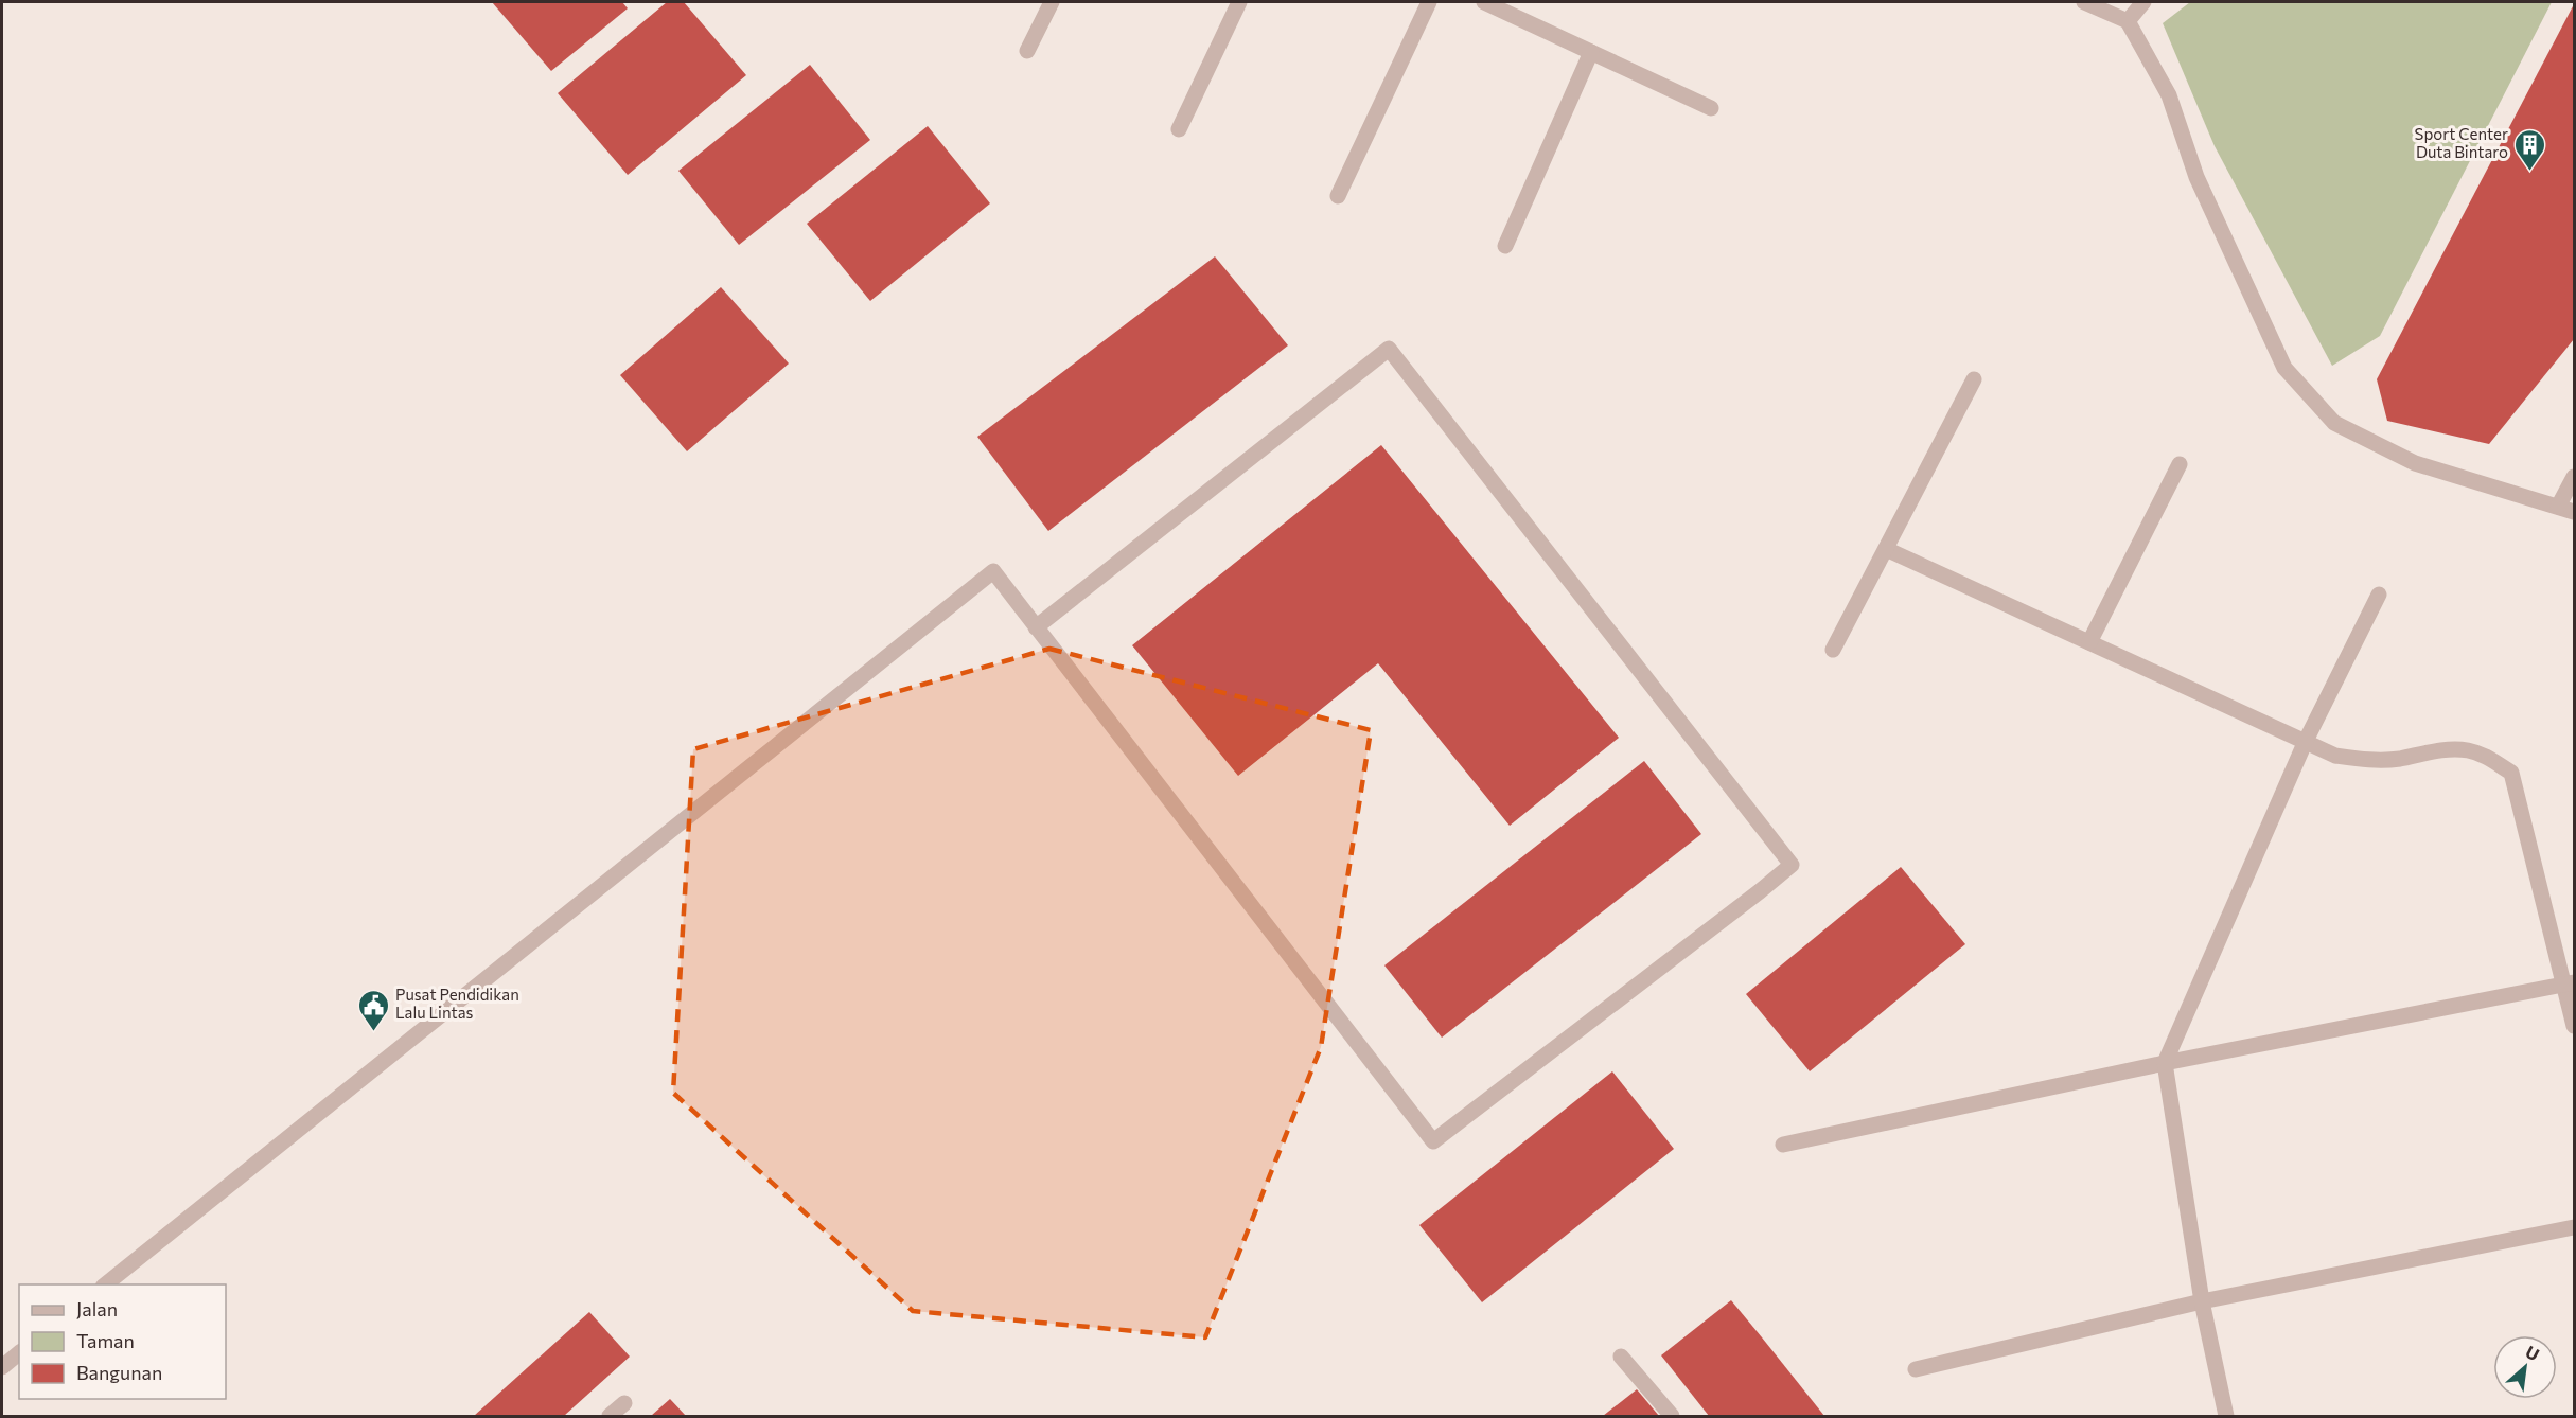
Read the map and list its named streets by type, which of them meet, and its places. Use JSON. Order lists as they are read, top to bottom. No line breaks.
{"places":{"building":["Sport Center Duta Bintaro"],"public building":["Pusat Pendidikan Lalu Lintas"]},"legend":["Jalan","Taman","Bangunan"],"north":"top right"}
